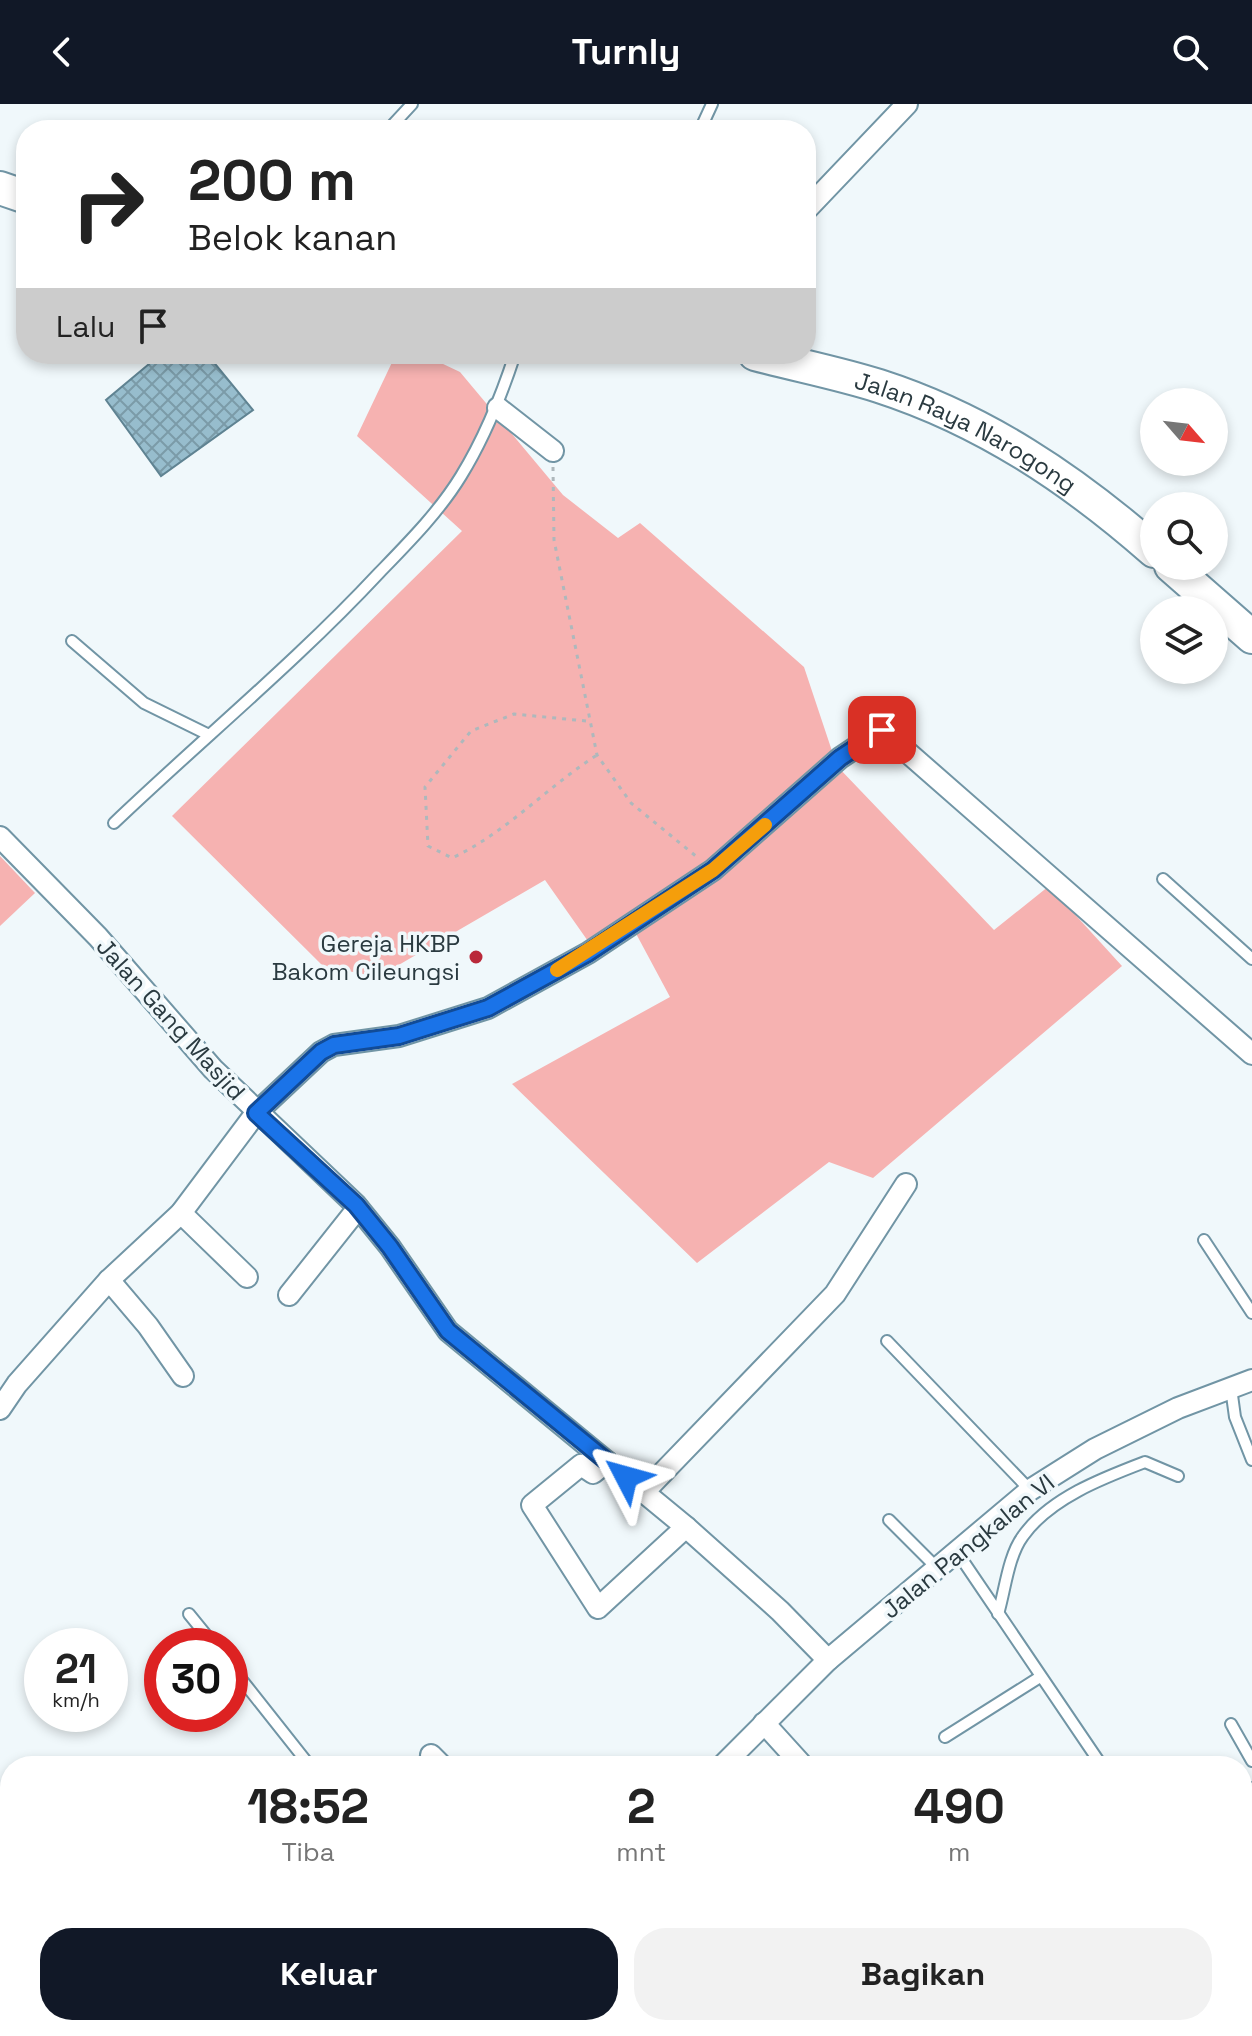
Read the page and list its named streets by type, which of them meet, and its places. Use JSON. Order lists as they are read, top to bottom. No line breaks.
{"streets":{"main road":["Jalan Raya Narogong"],"street":["Jalan Gang Masjid","Jalan Pangkalan VI"]},"crossings":[["Jalan Gang Masjid","Jalan Pangkalan VI"]],"places":["Gereja HKBP Bakom Cileungsi"],"north":"bottom right","page":{"header":"Turnly","turn":["200 m","Belok kanan"],"then":"Lalu","speed":"21 km/h","limit":"30","eta":["18:52","Tiba","2","mnt","490","m"],"buttons":["Keluar","Bagikan"]}}
